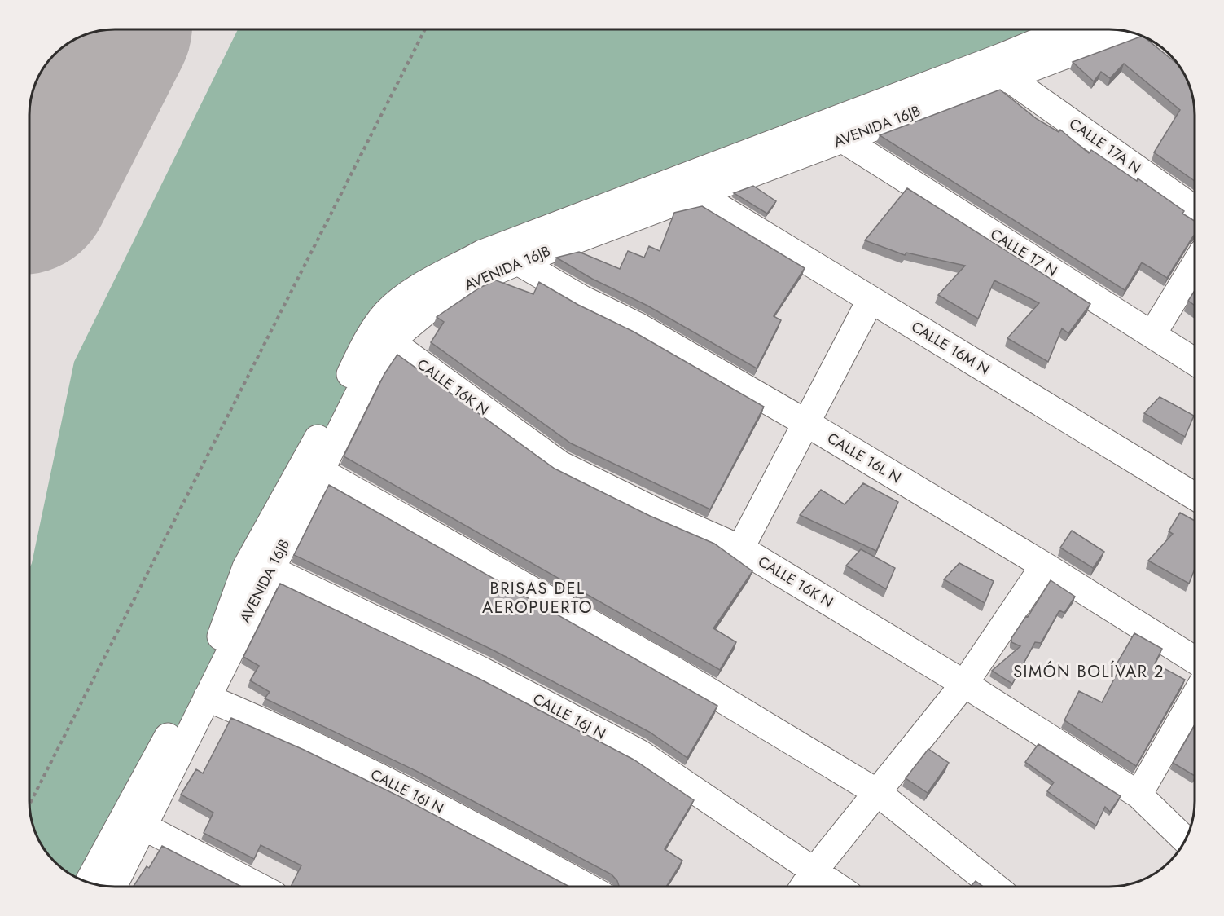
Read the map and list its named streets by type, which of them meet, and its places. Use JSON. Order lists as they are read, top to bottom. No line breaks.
{"streets":{"street":["AVENIDA 16JB","CALLE 17A N","CALLE 17 N","CALLE 16M N","CALLE 16K N","CALLE 16L N","CALLE 16J N","CALLE 16I N"]},"crossings":[["AVENIDA 16JB","CALLE 17A N"],["AVENIDA 16JB","CALLE 17 N"],["AVENIDA 16JB","CALLE 16M N"],["AVENIDA 16JB","CALLE 16K N"],["AVENIDA 16JB","CALLE 16L N"],["AVENIDA 16JB","CALLE 16J N"],["AVENIDA 16JB","CALLE 16I N"]],"districts":["BRISAS DEL AEROPUERTO","SIMÓN BOLÍVAR 2"]}
